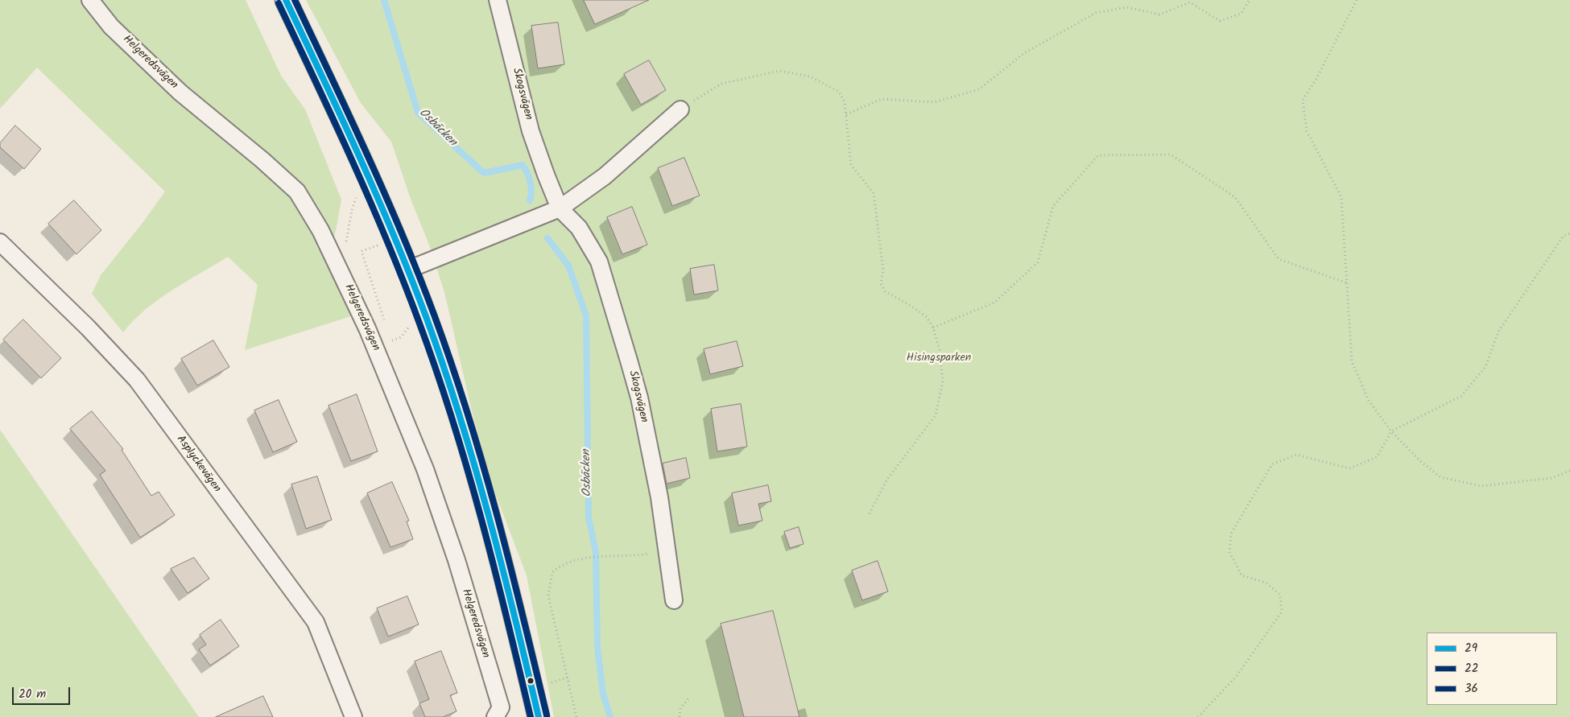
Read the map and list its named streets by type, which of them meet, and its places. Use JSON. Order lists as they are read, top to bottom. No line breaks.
{"streets":{"street":["Helgeredsvägen","Skogsvägen","Asplyckevägen"]},"water":["Osbäcken"],"parks":["Hisingsparken"],"lines":["transit line 29","transit line 36","transit line 22"],"legend":["29","22","36"],"scale_bar":"20 m"}
